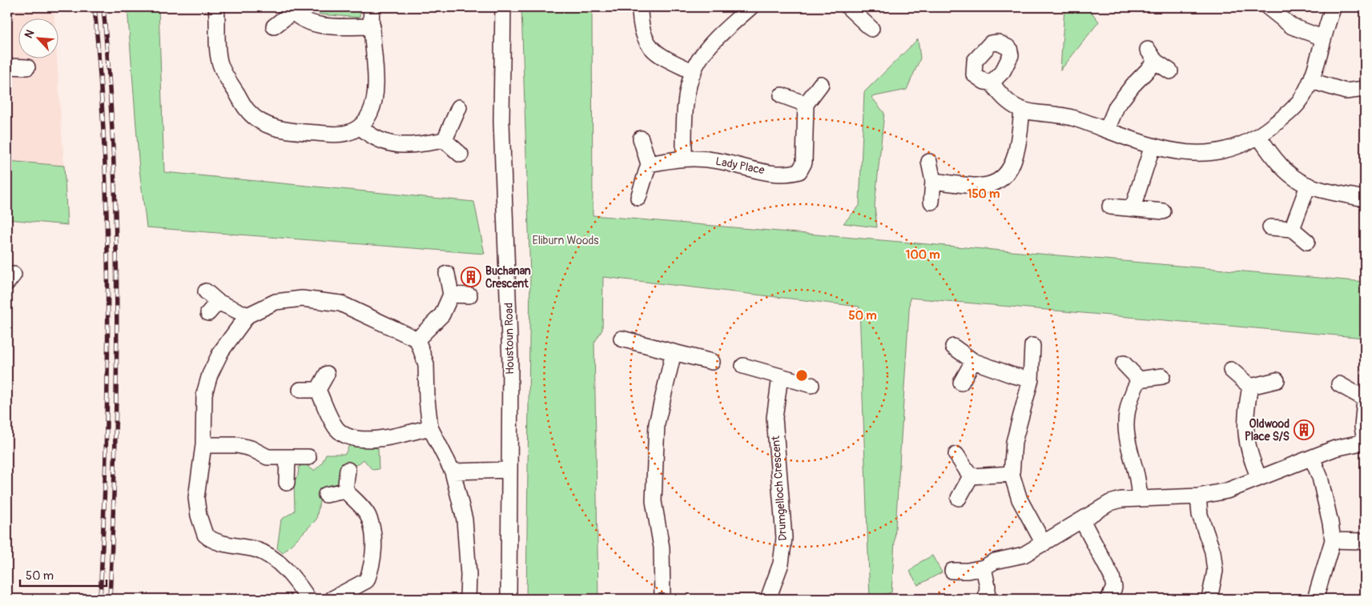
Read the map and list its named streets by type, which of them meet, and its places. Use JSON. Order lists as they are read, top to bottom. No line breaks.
{"streets":{"street":["Lady Place","Houstoun Road","Drumgelloch Crescent"]},"parks":["Eliburn Woods"],"places":{"building":["Buchanan Crescent","Oldwood Place S/S"]},"scale_bar":"50 m","north":"top left","rings":["150 m","100 m","50 m"]}
